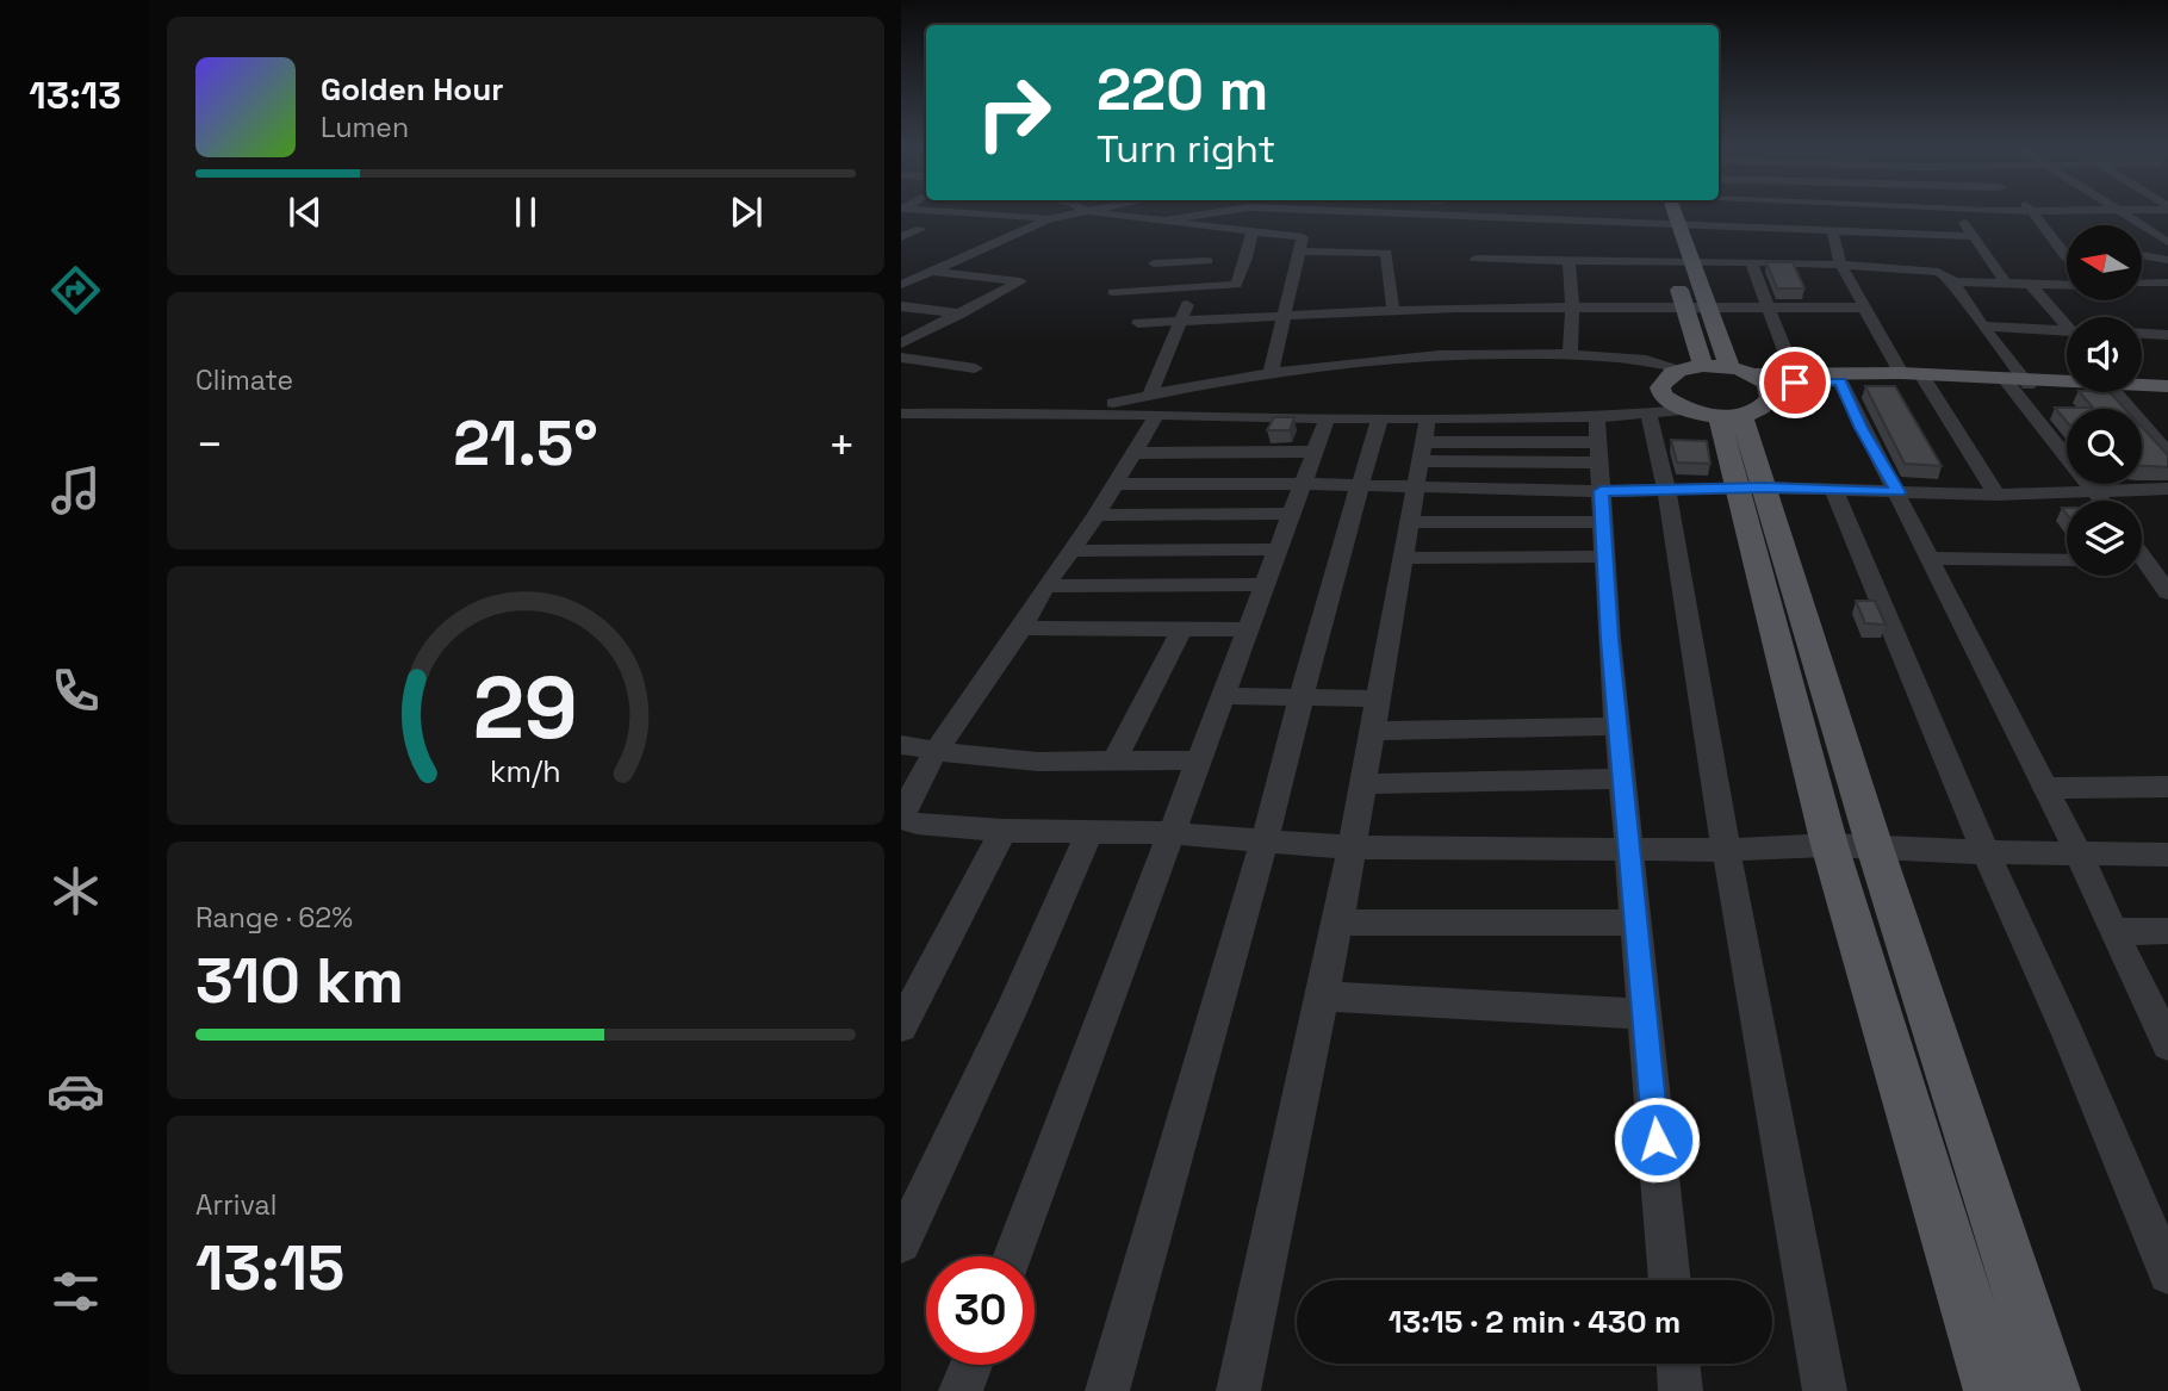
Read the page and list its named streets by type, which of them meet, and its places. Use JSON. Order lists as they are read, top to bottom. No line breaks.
{"north":"left","page":{"tabs":"13:13","turn":["220 m","Turn right"],"song":["Golden Hour","Lumen"],"tile":["Climate",["Range · 62%","310 km"],["Arrival","13:15"]],"heat":["−","21.5°","+"],"limit":"30","trip":"13:15 · 2 min · 430 m","gauge":["29","km/h"]}}
